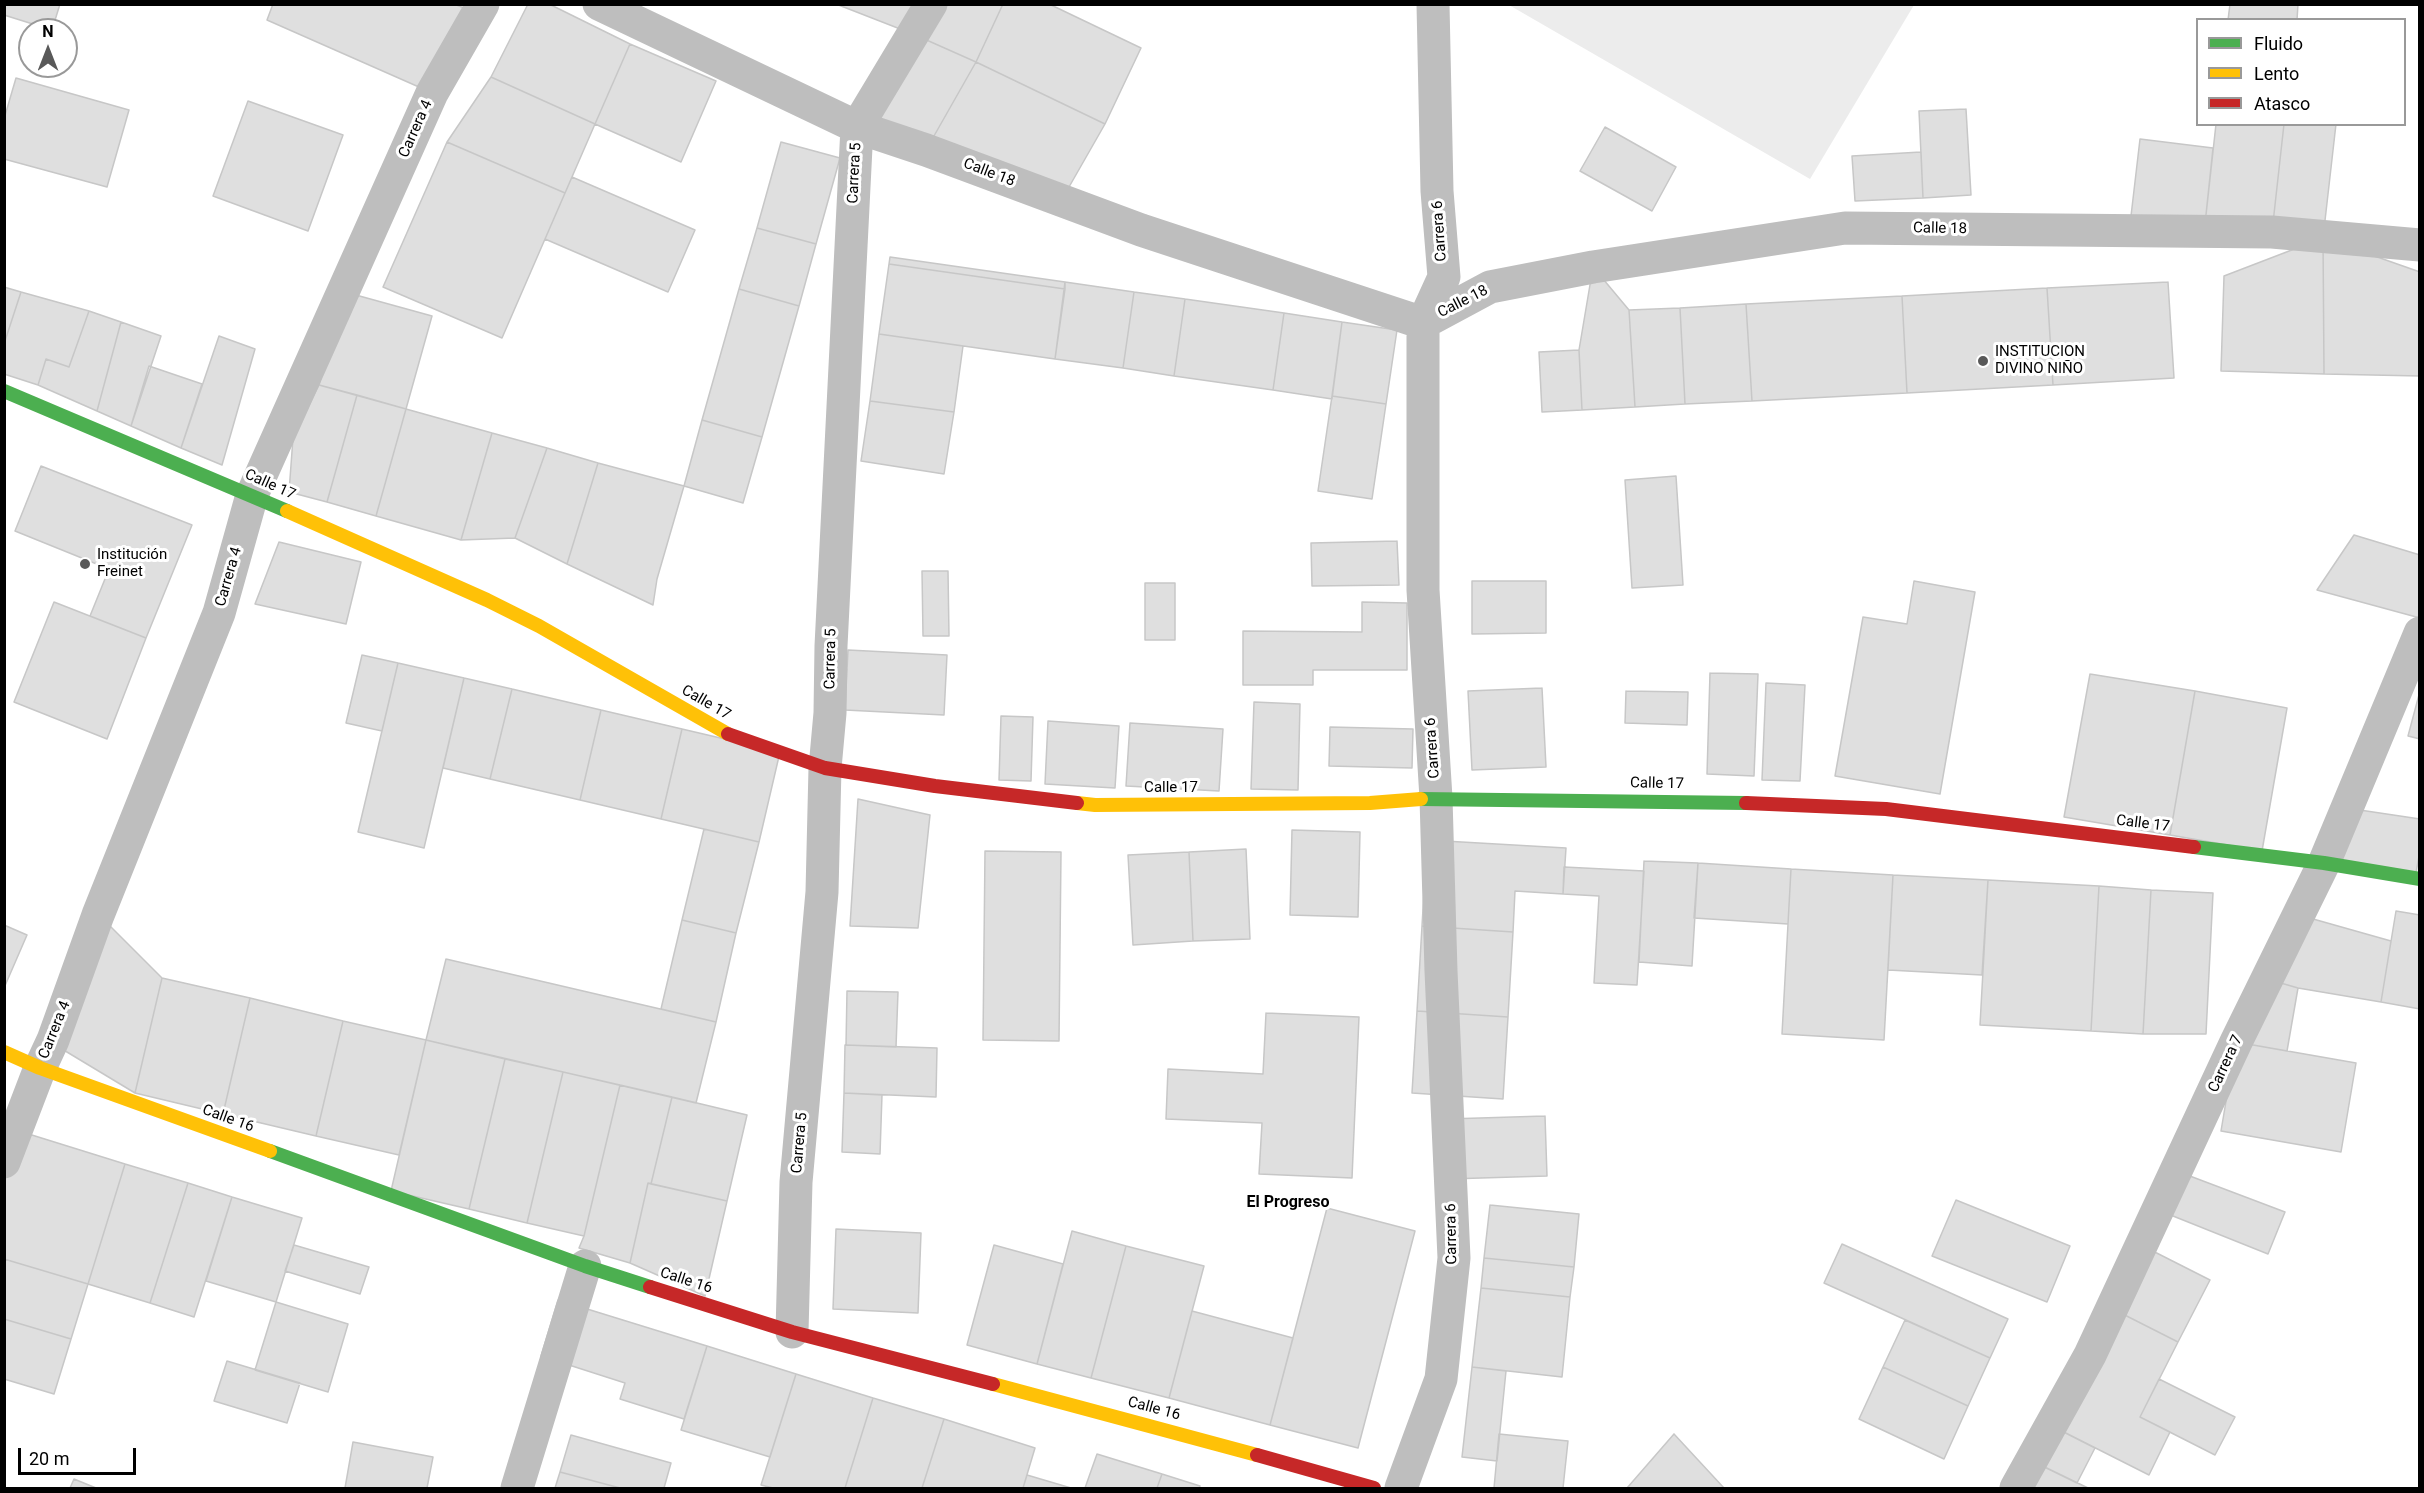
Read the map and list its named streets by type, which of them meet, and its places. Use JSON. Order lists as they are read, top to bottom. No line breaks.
{"streets":{"street":["Carrera 4","Carrera 5","Calle 18","Carrera 6","Calle 17","Carrera 7","Calle 16"]},"crossings":[["Carrera 4","Calle 17"],["Carrera 4","Calle 16"],["Carrera 5","Calle 18"],["Carrera 5","Calle 17"],["Carrera 5","Calle 16"],["Calle 18","Carrera 6"],["Carrera 6","Calle 17"],["Calle 17","Carrera 7"]],"districts":["El Progreso"],"places":["INSTITUCION DIVINO NIÑO","Institución Freinet"],"legend":["Fluido","Lento","Atasco"],"scale_bar":"20 m","north":"top"}
